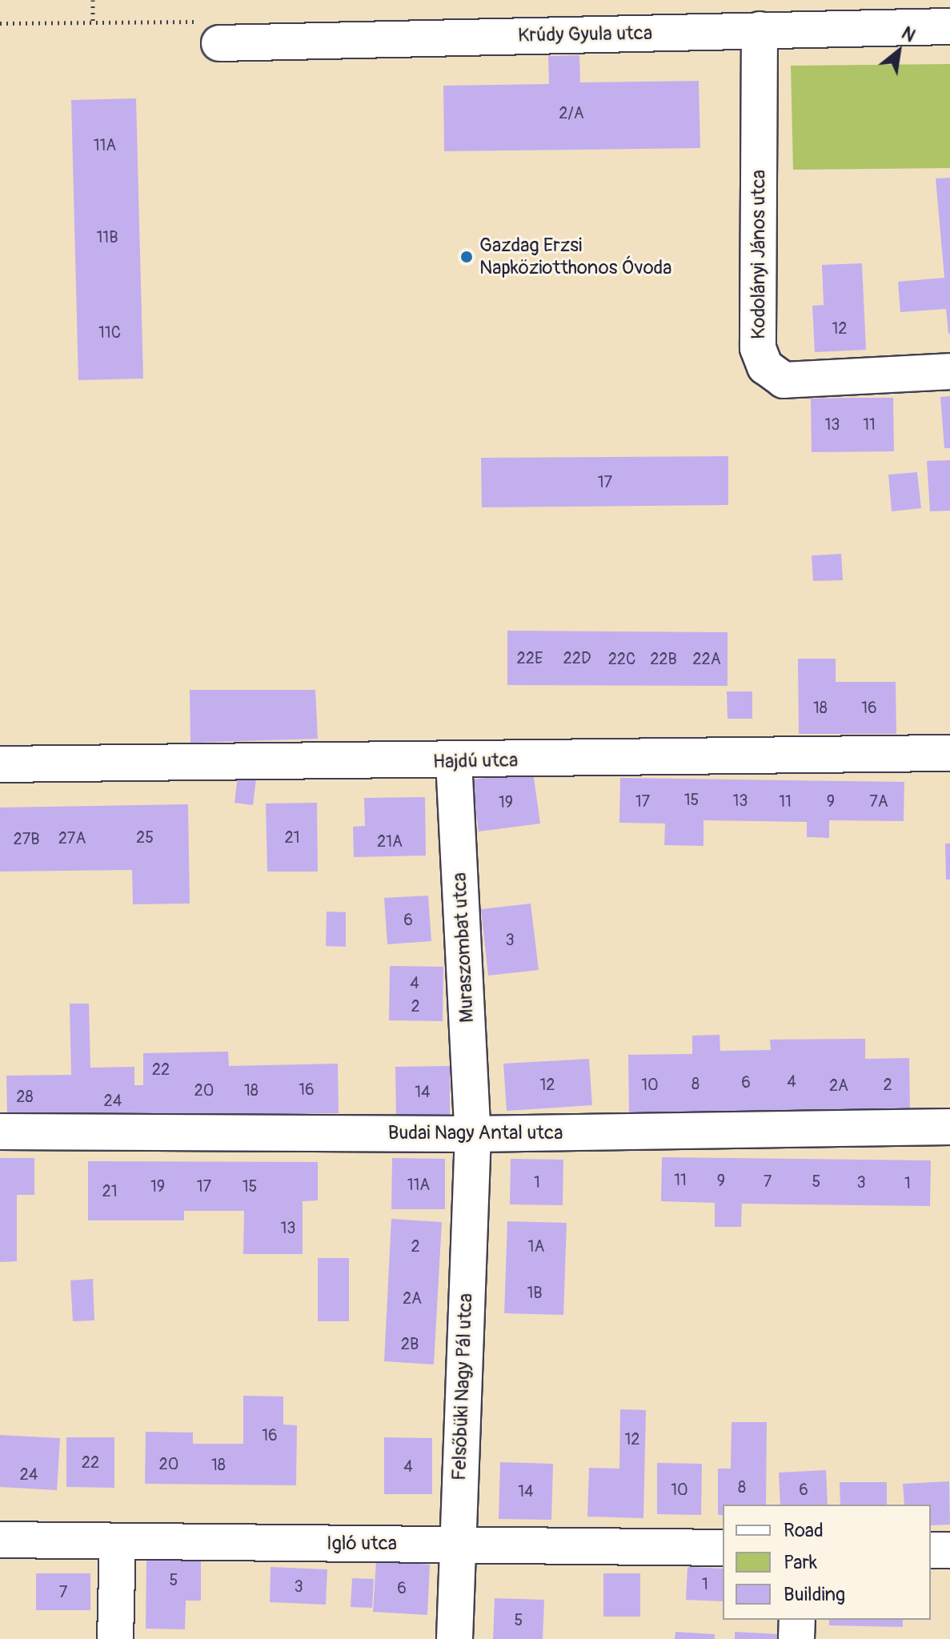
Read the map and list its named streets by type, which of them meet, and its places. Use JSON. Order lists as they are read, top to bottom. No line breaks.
{"streets":{"street":["Krúdy Gyula utca","Kodolányi János utca","Hajdú utca","Muraszombat utca","Budai Nagy Antal utca","Felsőbüki Nagy Pál utca","Igló utca"]},"crossings":[["Krúdy Gyula utca","Kodolányi János utca"],["Hajdú utca","Muraszombat utca"],["Muraszombat utca","Budai Nagy Antal utca"],["Muraszombat utca","Felsőbüki Nagy Pál utca"],["Budai Nagy Antal utca","Felsőbüki Nagy Pál utca"],["Felsőbüki Nagy Pál utca","Igló utca"]],"places":["Gazdag Erzsi Napköziotthonos Óvoda"],"house_numbers":["2/A","11A","11B","12","11C","13","11","17","22E","22D","22C","22B","22A","18","16","15","13","17","11","9","7A","19","25","21","27A","27B","21A","6","3","4","2","22","4","6","8","12","10","2","2A","16","20","18","14","28","24","11","9","7","5","1","3","1","11A","19","17","15","21","13","2","1A","1B","2A","2B","16","12","22","20","18","4","24","8","10","6","14","5","1","3","6","7","5"],"legend":["Road","Park","Building"],"north":"top right"}
